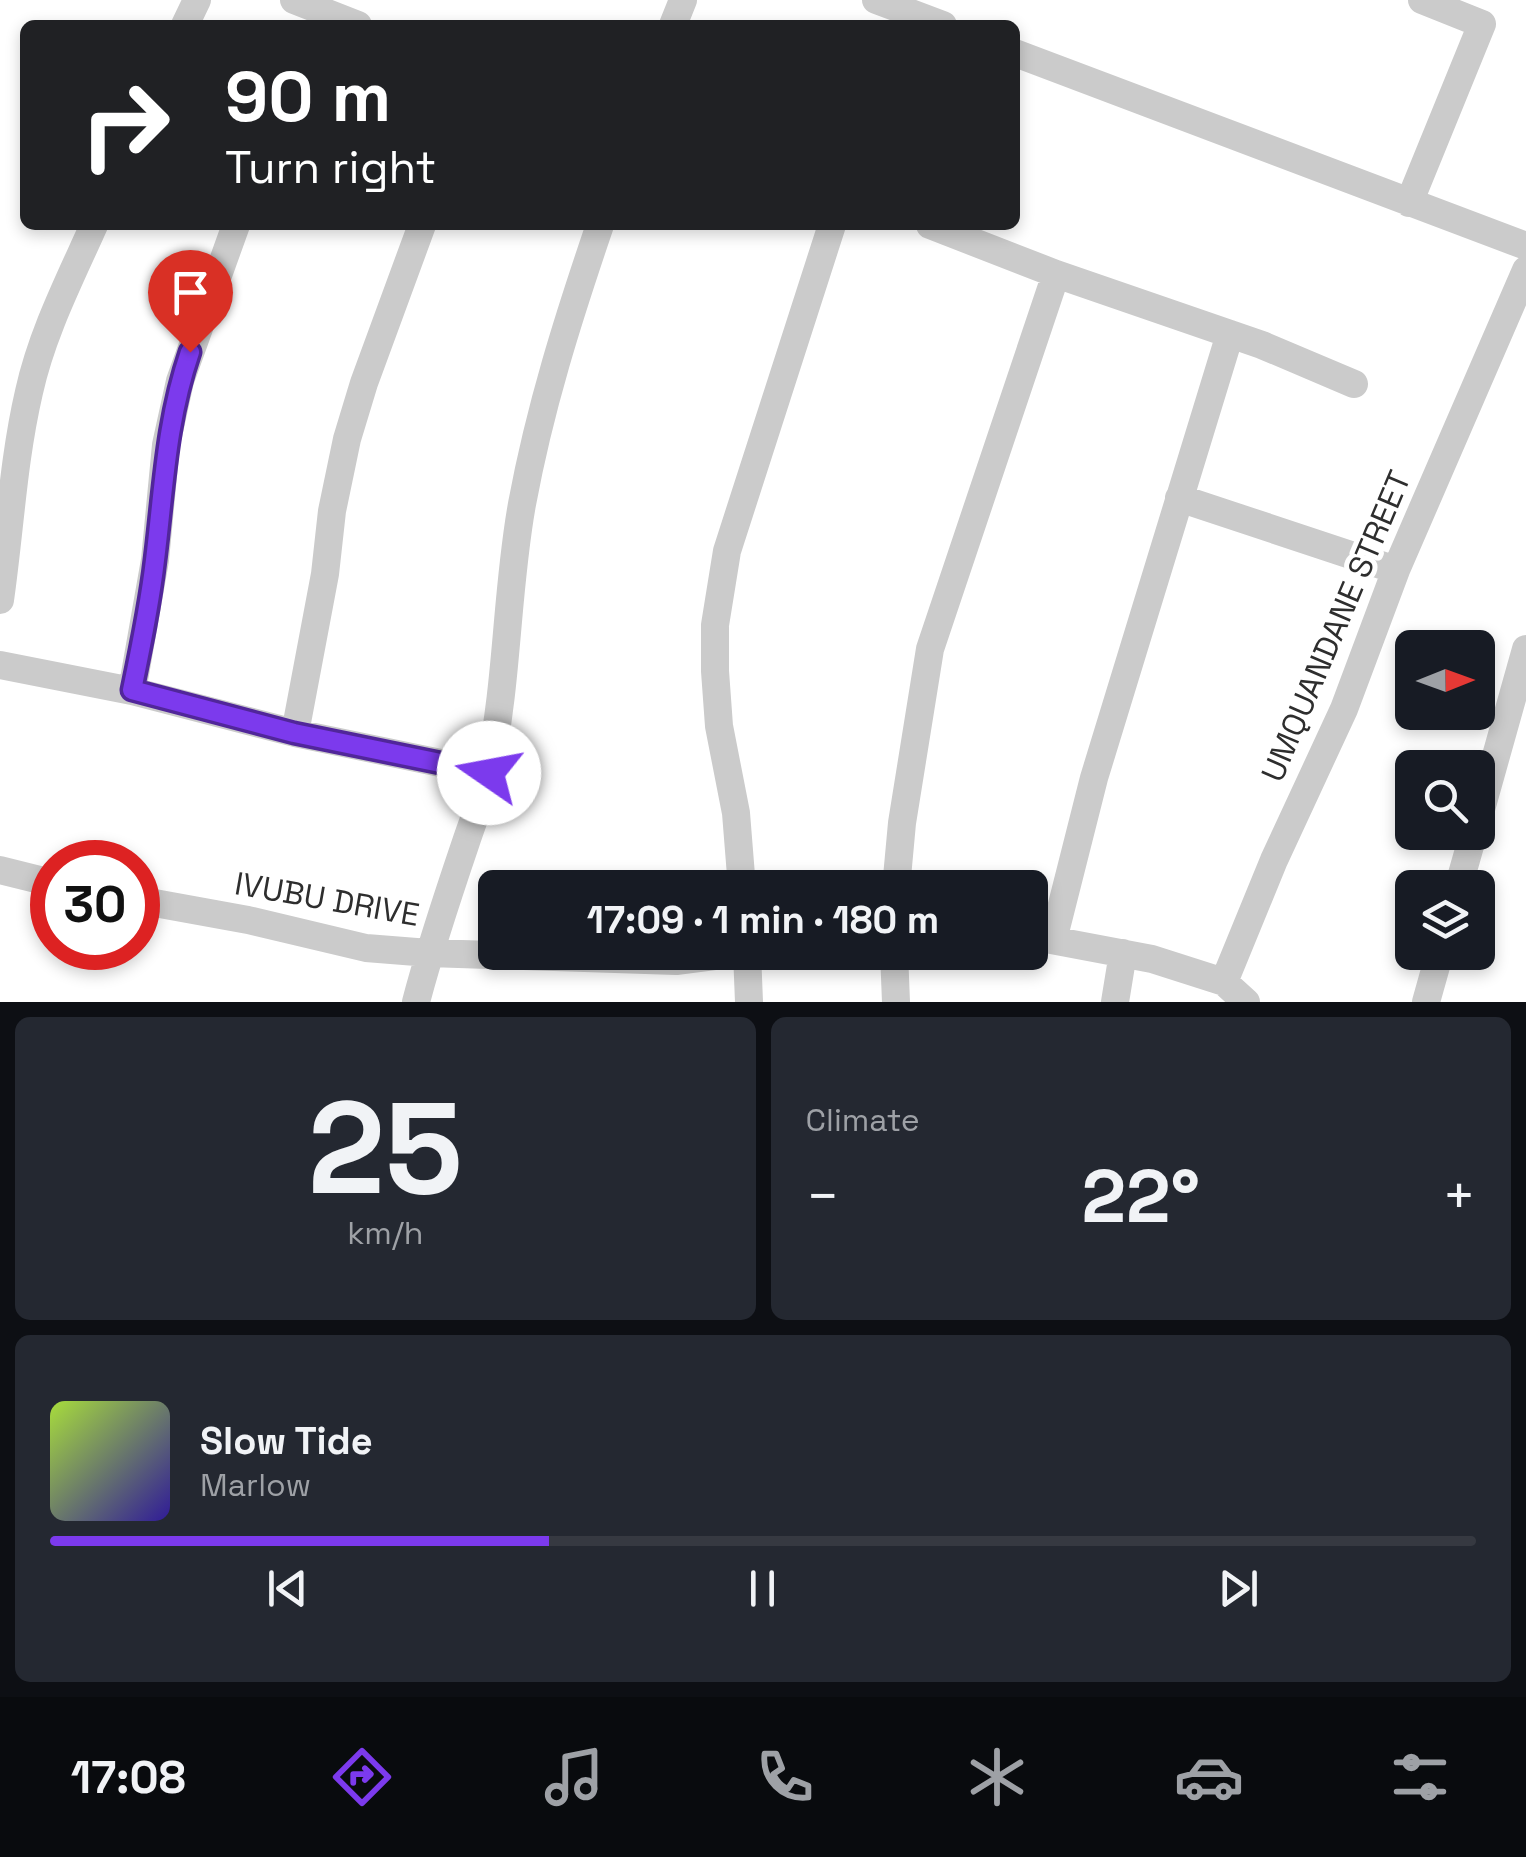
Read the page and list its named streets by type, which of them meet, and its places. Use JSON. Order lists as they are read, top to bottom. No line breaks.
{"streets":{"street":["UMQUANDANE STREET","IVUBU DRIVE"]},"north":"right","page":{"turn":["90 m","Turn right"],"limit":"30","trip":"17:09 · 1 min · 180 m","tile":[["25","km/h"],"Climate"],"heat":["−","22°","+"],"song":["Slow Tide","Marlow"],"tabs":"17:08"}}
